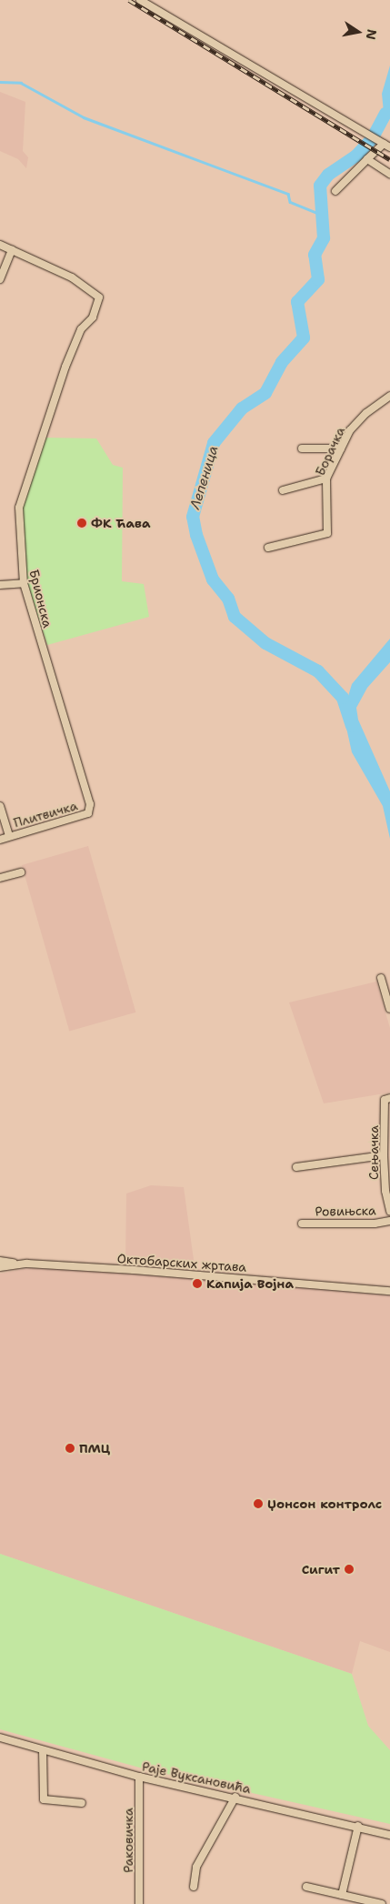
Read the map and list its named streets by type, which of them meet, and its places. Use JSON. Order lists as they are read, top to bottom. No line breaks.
{"streets":{"street":["Борачка","Брионска","Плитвичка","Сењачка","Ровињска","Октобарских жртава","Раје Вуксановића","Раковичка"]},"crossings":[["Брионска","Плитвичка"],["Раје Вуксановића","Раковичка"]],"water":["Лепеница"],"places":["ФК Ћава","Капија Војна","ПМЦ","Џонсон контролс","Сигит"],"north":"right"}
